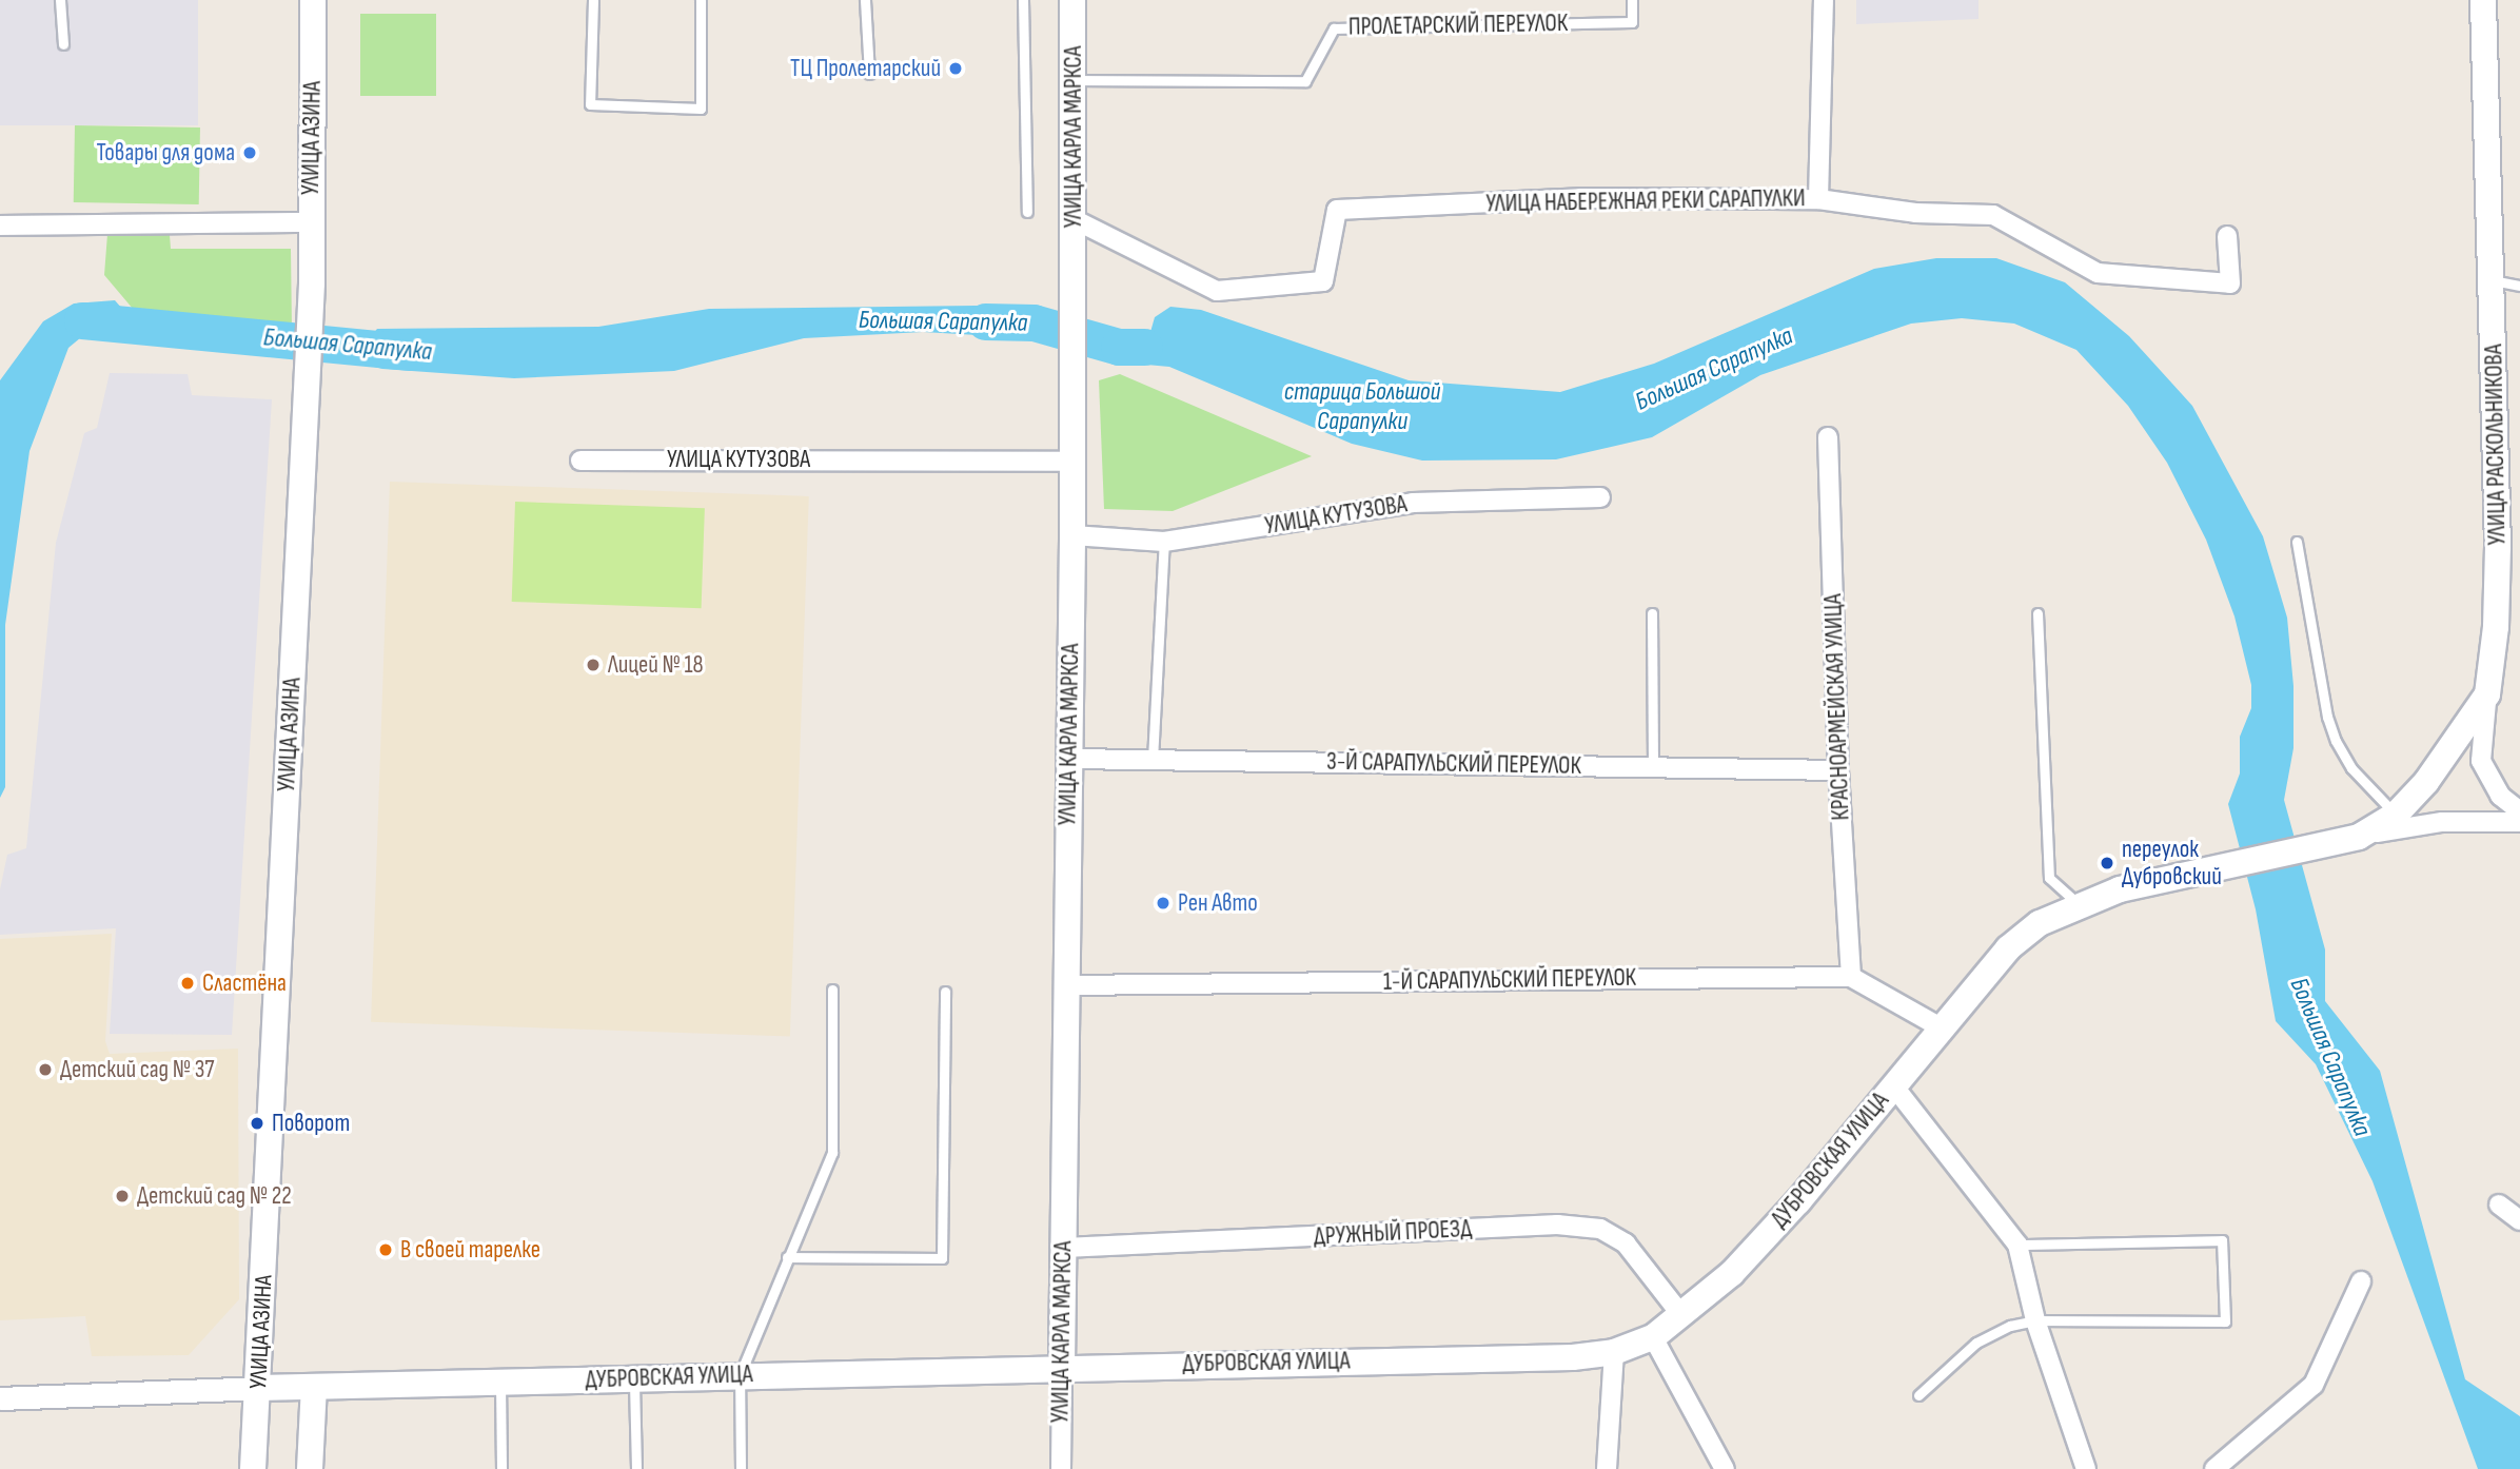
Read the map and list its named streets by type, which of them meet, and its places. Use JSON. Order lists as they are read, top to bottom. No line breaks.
{"streets":{"main road":["УЛИЦА КАРЛА МАРКСА","УЛИЦА АЗИНА","УЛИЦА РАСКОЛЬНИКОВА","ДУБРОВСКАЯ УЛИЦА"],"street":["УЛИЦА НАБЕРЕЖНАЯ РЕКИ САРАПУЛКИ","УЛИЦА КУТУЗОВА","КРАСНОАРМЕЙСКАЯ УЛИЦА","3-Й САРАПУЛЬСКИЙ ПЕРЕУЛОК","1-Й САРАПУЛЬСКИЙ ПЕРЕУЛОК","ДРУЖНЫЙ ПРОЕЗД"],"lane":["ПРОЛЕТАРСКИЙ ПЕРЕУЛОК"]},"crossings":[["ПРОЛЕТАРСКИЙ ПЕРЕУЛОК","УЛИЦА КАРЛА МАРКСА"],["УЛИЦА КАРЛА МАРКСА","УЛИЦА НАБЕРЕЖНАЯ РЕКИ САРАПУЛКИ"],["УЛИЦА КАРЛА МАРКСА","УЛИЦА КУТУЗОВА"],["УЛИЦА КАРЛА МАРКСА","3-Й САРАПУЛЬСКИЙ ПЕРЕУЛОК"],["УЛИЦА КАРЛА МАРКСА","1-Й САРАПУЛЬСКИЙ ПЕРЕУЛОК"],["УЛИЦА КАРЛА МАРКСА","ДУБРОВСКАЯ УЛИЦА"],["УЛИЦА КАРЛА МАРКСА","ДРУЖНЫЙ ПРОЕЗД"],["УЛИЦА АЗИНА","ДУБРОВСКАЯ УЛИЦА"],["УЛИЦА РАСКОЛЬНИКОВА","ДУБРОВСКАЯ УЛИЦА"],["КРАСНОАРМЕЙСКАЯ УЛИЦА","3-Й САРАПУЛЬСКИЙ ПЕРЕУЛОК"],["КРАСНОАРМЕЙСКАЯ УЛИЦА","1-Й САРАПУЛЬСКИЙ ПЕРЕУЛОК"],["1-Й САРАПУЛЬСКИЙ ПЕРЕУЛОК","ДУБРОВСКАЯ УЛИЦА"],["ДУБРОВСКАЯ УЛИЦА","ДРУЖНЫЙ ПРОЕЗД"]],"water":["Большая Сарапулка","старица Большой Сарапулки"],"places":["ТЦ Пролетарский","Товары для дома","Лицей № 18","переулок Дубровский","Рен Авто","Сластёна","Детский сад № 37","Поворот","Детский сад № 22","В своей тарелке"]}
